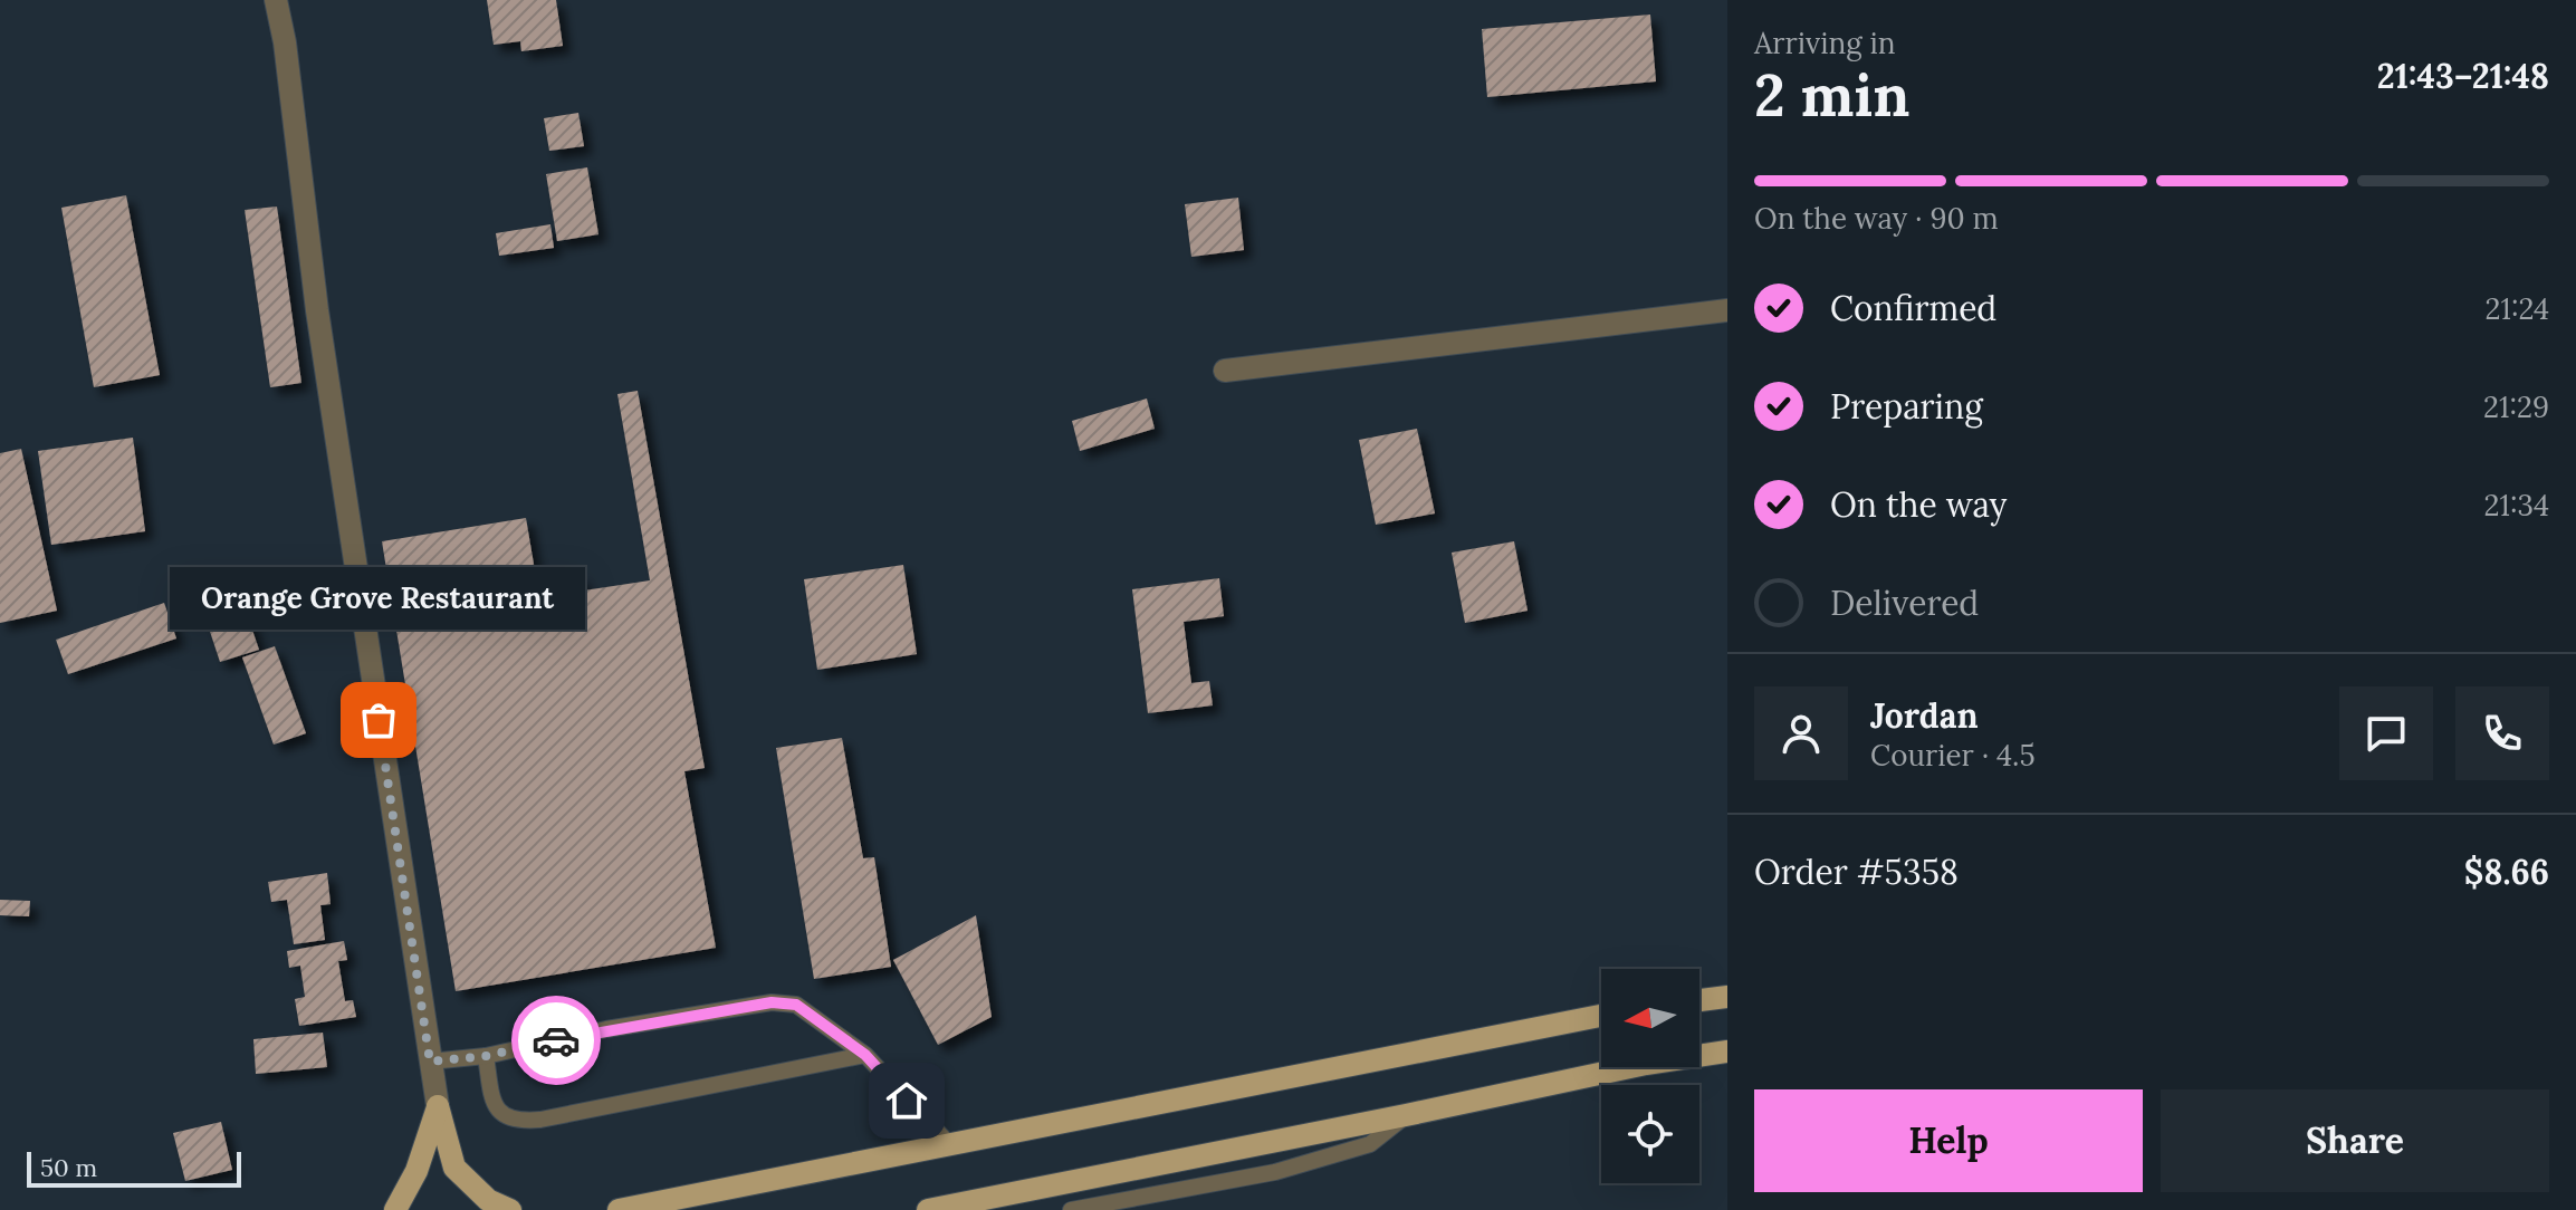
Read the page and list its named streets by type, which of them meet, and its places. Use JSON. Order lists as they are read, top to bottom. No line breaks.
{"places":["Orange Grove Restaurant"],"scale_bar":"50 m","north":"left","page":{"heading":["2 min","Arriving in","21:43–21:48"],"panel":["Jordan","Courier · 4.5","Order #5358","$8.66"],"bar":"On the way · 90 m","list":[["Confirmed","21:24"],["Preparing","21:29"],["On the way","21:34"],"Delivered"],"bubble":"Orange Grove Restaurant","buttons":["Help","Share"],"scale":"50 m"}}
